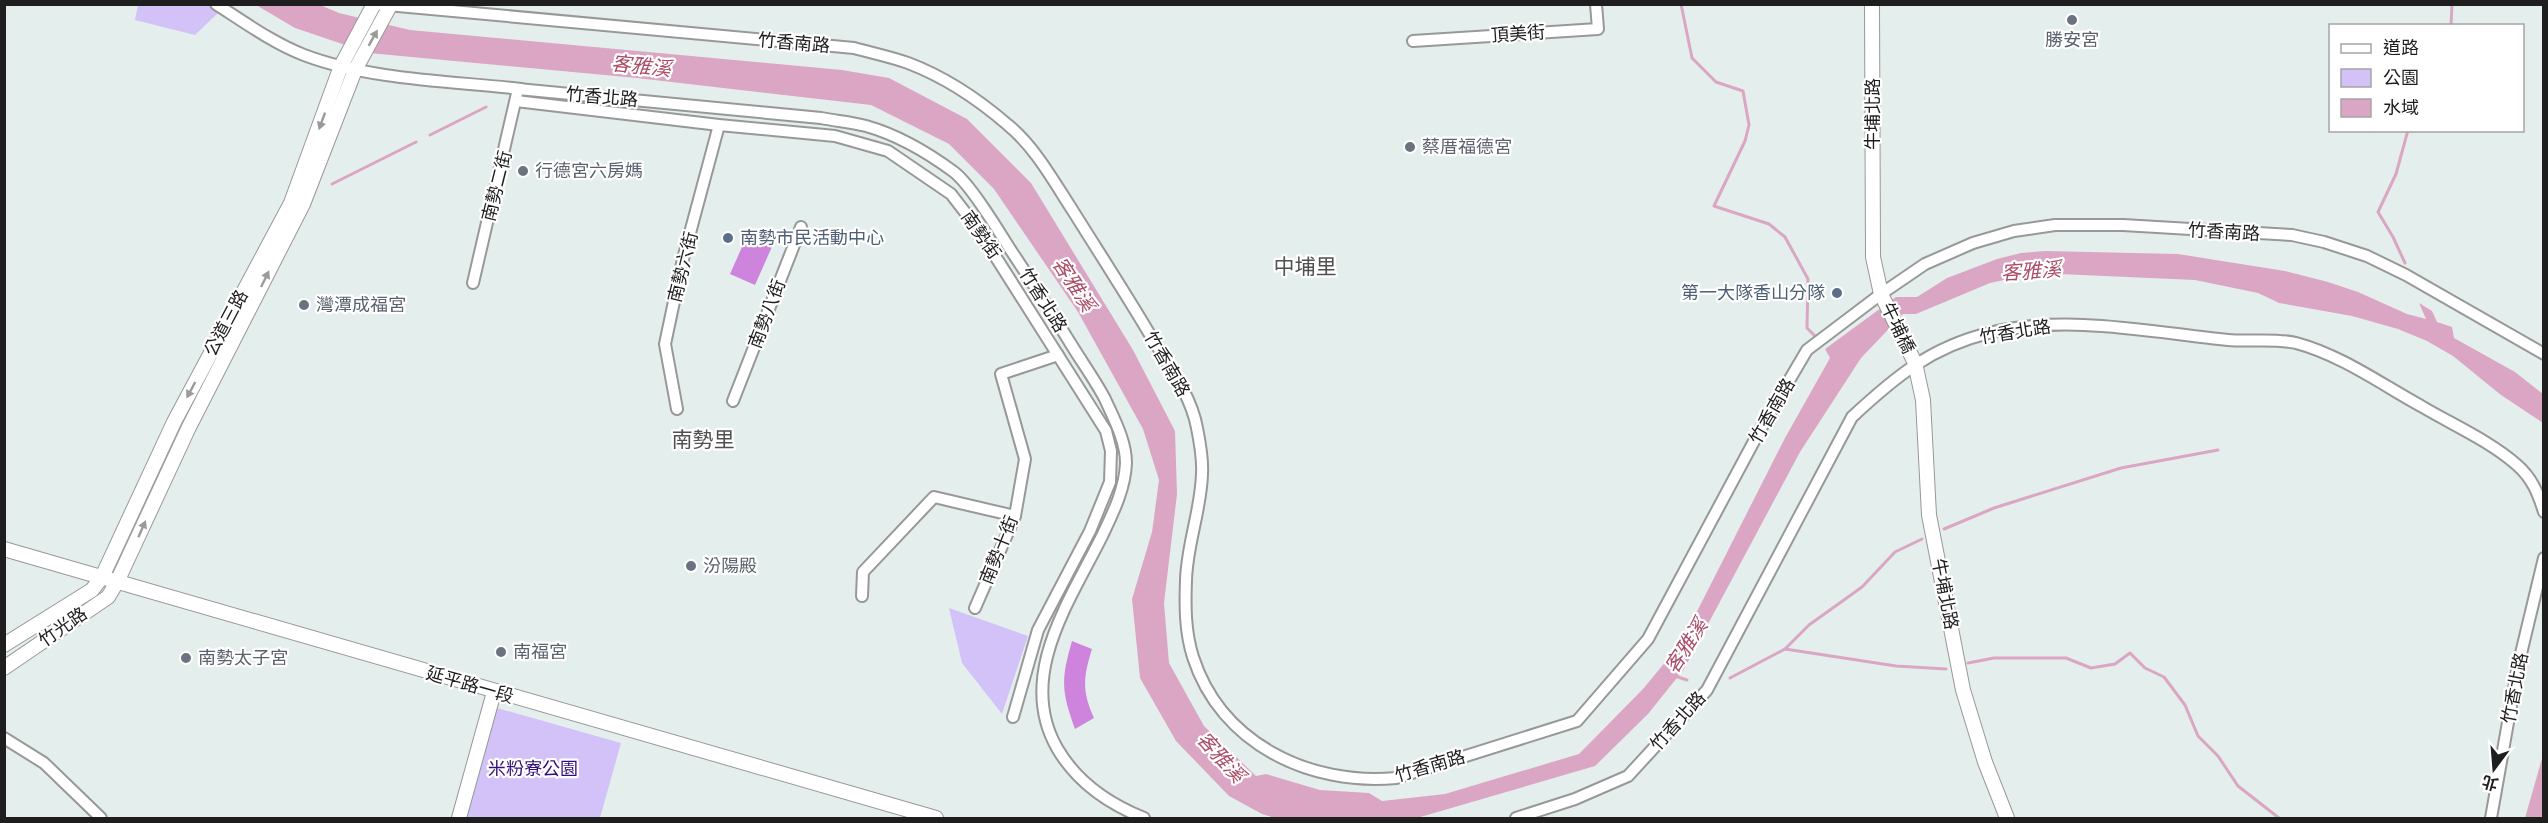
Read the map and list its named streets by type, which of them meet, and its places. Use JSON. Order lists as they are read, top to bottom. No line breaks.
{"streets":{"street":["頂美街","竹香南路","竹香北路","牛埔北路","南勢二街","南勢街","南勢六街","南勢八街","公道三路","牛埔橋","南勢十街","竹光路","延平路一段"]},"crossings":[["竹香南路","牛埔北路"],["竹香南路","公道三路"],["竹香南路","牛埔橋"],["竹香北路","牛埔北路"],["竹香北路","南勢二街"],["竹香北路","公道三路"],["竹香北路","牛埔橋"],["牛埔北路","牛埔橋"],["南勢二街","南勢街"],["南勢街","南勢六街"],["南勢街","南勢十街"],["公道三路","竹光路"],["公道三路","延平路一段"],["竹光路","延平路一段"]],"districts":["中埔里","南勢里"],"water":["客雅溪"],"parks":["米粉寮公園"],"places":["勝安宮","蔡厝福德宮","行德宮六房媽","南勢市民活動中心","第一大隊香山分隊","灣潭成福宮","汾陽殿","南福宮","南勢太子宮"],"legend":["道路","公園","水域"],"north":"bottom"}
